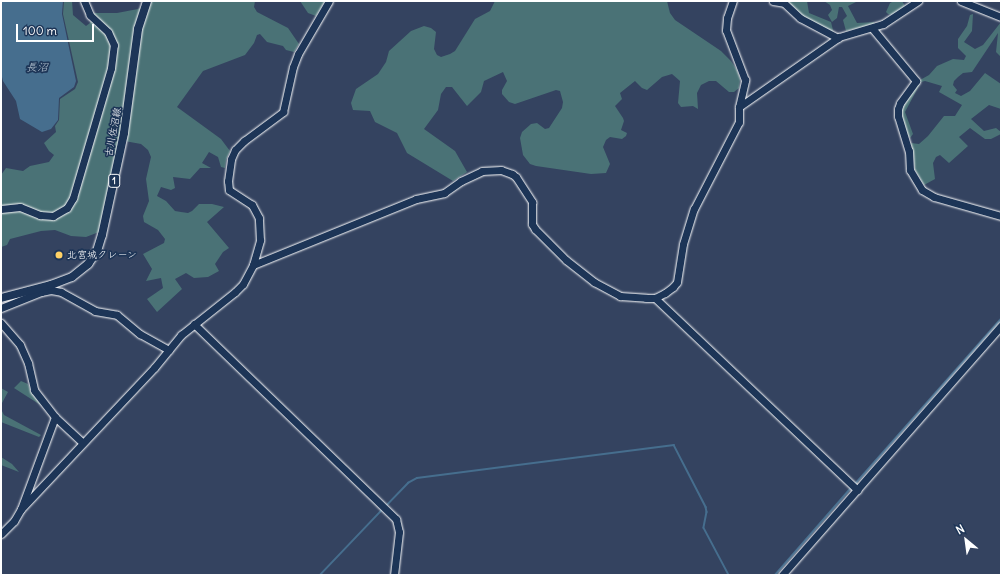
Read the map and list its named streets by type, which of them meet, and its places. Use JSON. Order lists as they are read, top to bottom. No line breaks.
{"streets":{"main road":["古川佐沼線","1"]},"water":["長沼"],"places":["北宮城クレーン"],"scale_bar":"100 m","north":"top left"}
